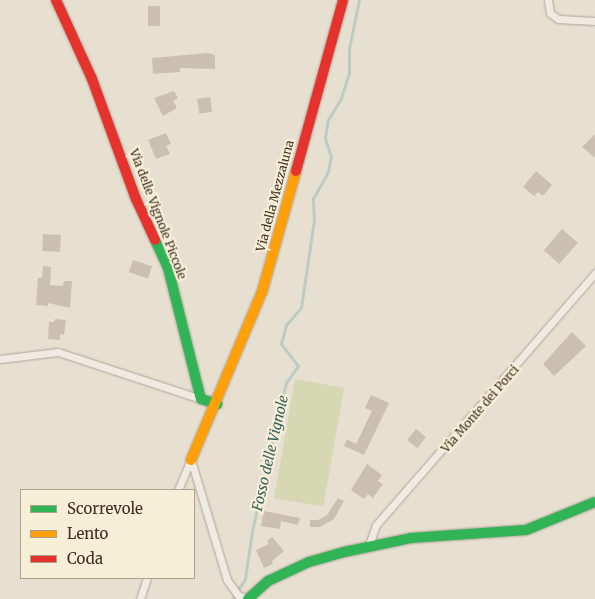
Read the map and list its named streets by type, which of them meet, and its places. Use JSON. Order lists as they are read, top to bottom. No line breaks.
{"streets":{"street":["Via della Mezzaluna","Via delle Vignole Piccole","Via Monte dei Porci"]},"water":["Fosso delle Vignole"],"legend":["Scorrevole","Lento","Coda"]}
